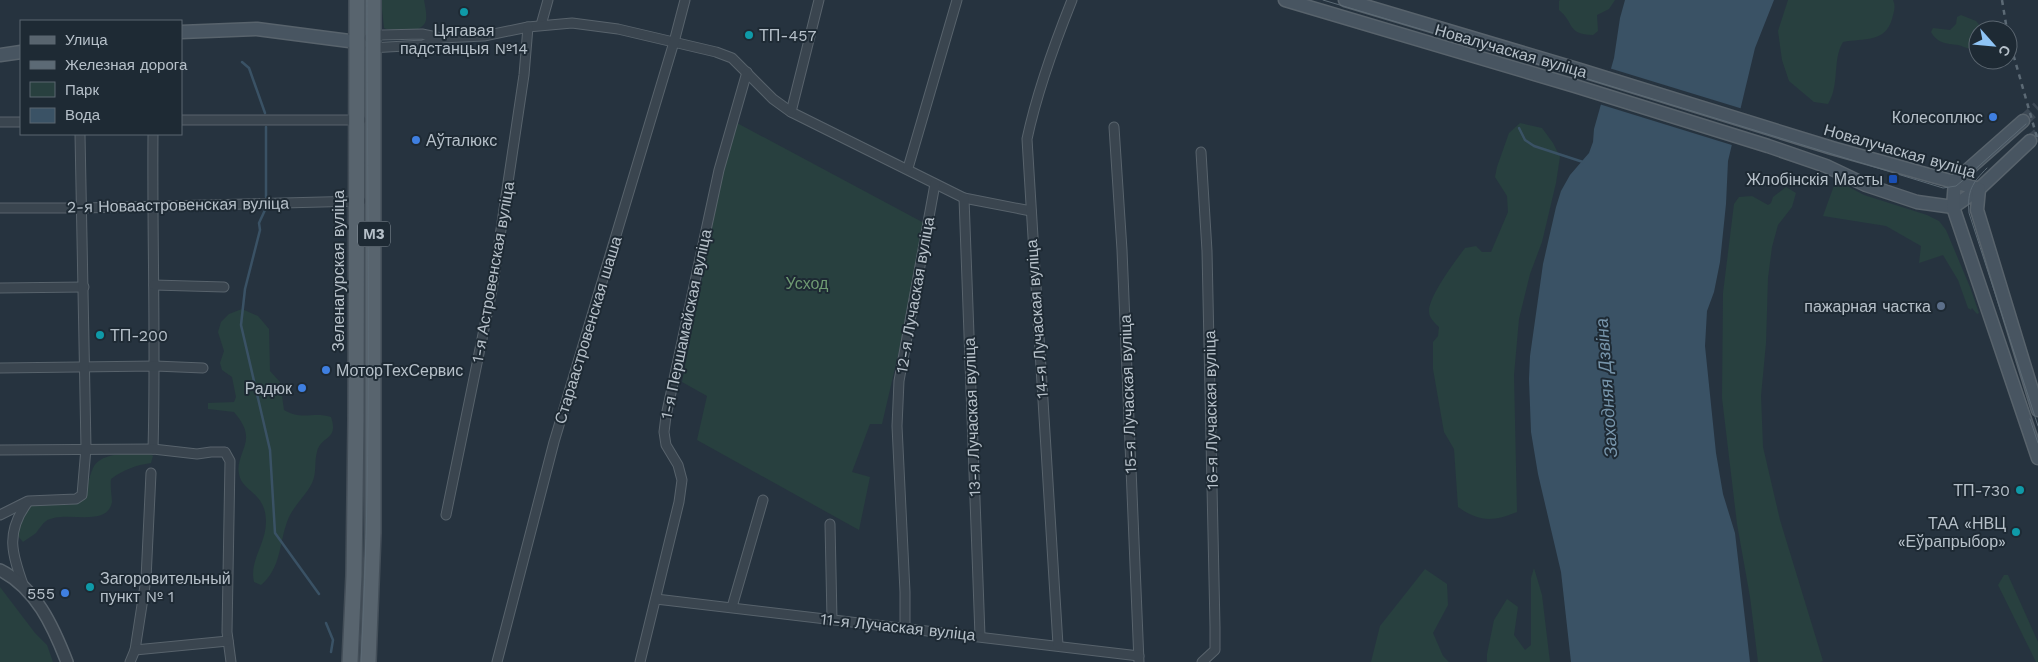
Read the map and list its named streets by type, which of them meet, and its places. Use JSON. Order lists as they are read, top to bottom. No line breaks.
{"streets":{"main road":["Новалучаская вуліца","М3","Зеленагурская вуліца"],"street":["2-я Новаастровенская вуліца","1-я Астровенская вуліца","12-я Лучаская вуліца","14-я Лучаская вуліца","1-я Першамайская вуліца","Стараастровенская шаша","15-я Лучаская вуліца","16-я Лучаская вуліца","13-я Лучаская вуліца","11-я Лучаская вуліца"]},"crossings":[["2-я Новаастровенская вуліца","М3"],["2-я Новаастровенская вуліца","Зеленагурская вуліца"],["12-я Лучаская вуліца","11-я Лучаская вуліца"],["14-я Лучаская вуліца","11-я Лучаская вуліца"],["1-я Першамайская вуліца","11-я Лучаская вуліца"],["15-я Лучаская вуліца","11-я Лучаская вуліца"],["13-я Лучаская вуліца","11-я Лучаская вуліца"]],"water":["Заходняя Дзвіна"],"parks":["Усход"],"places":{"other":["Цягавая падстанцыя №14","ТП-457","Колесоплюс","Аўталюкс","пажарная частка","ТП-200","МоторТехСервис","Радюк","ТП-730","ТАА «НВЦ «Еўрапрыбор»","Загоровительный пункт № 1","555"],"transit":["Жлобінскія Масты"]},"legend":["Улица","Железная дорога","Парк","Вода"],"north":"bottom right"}
